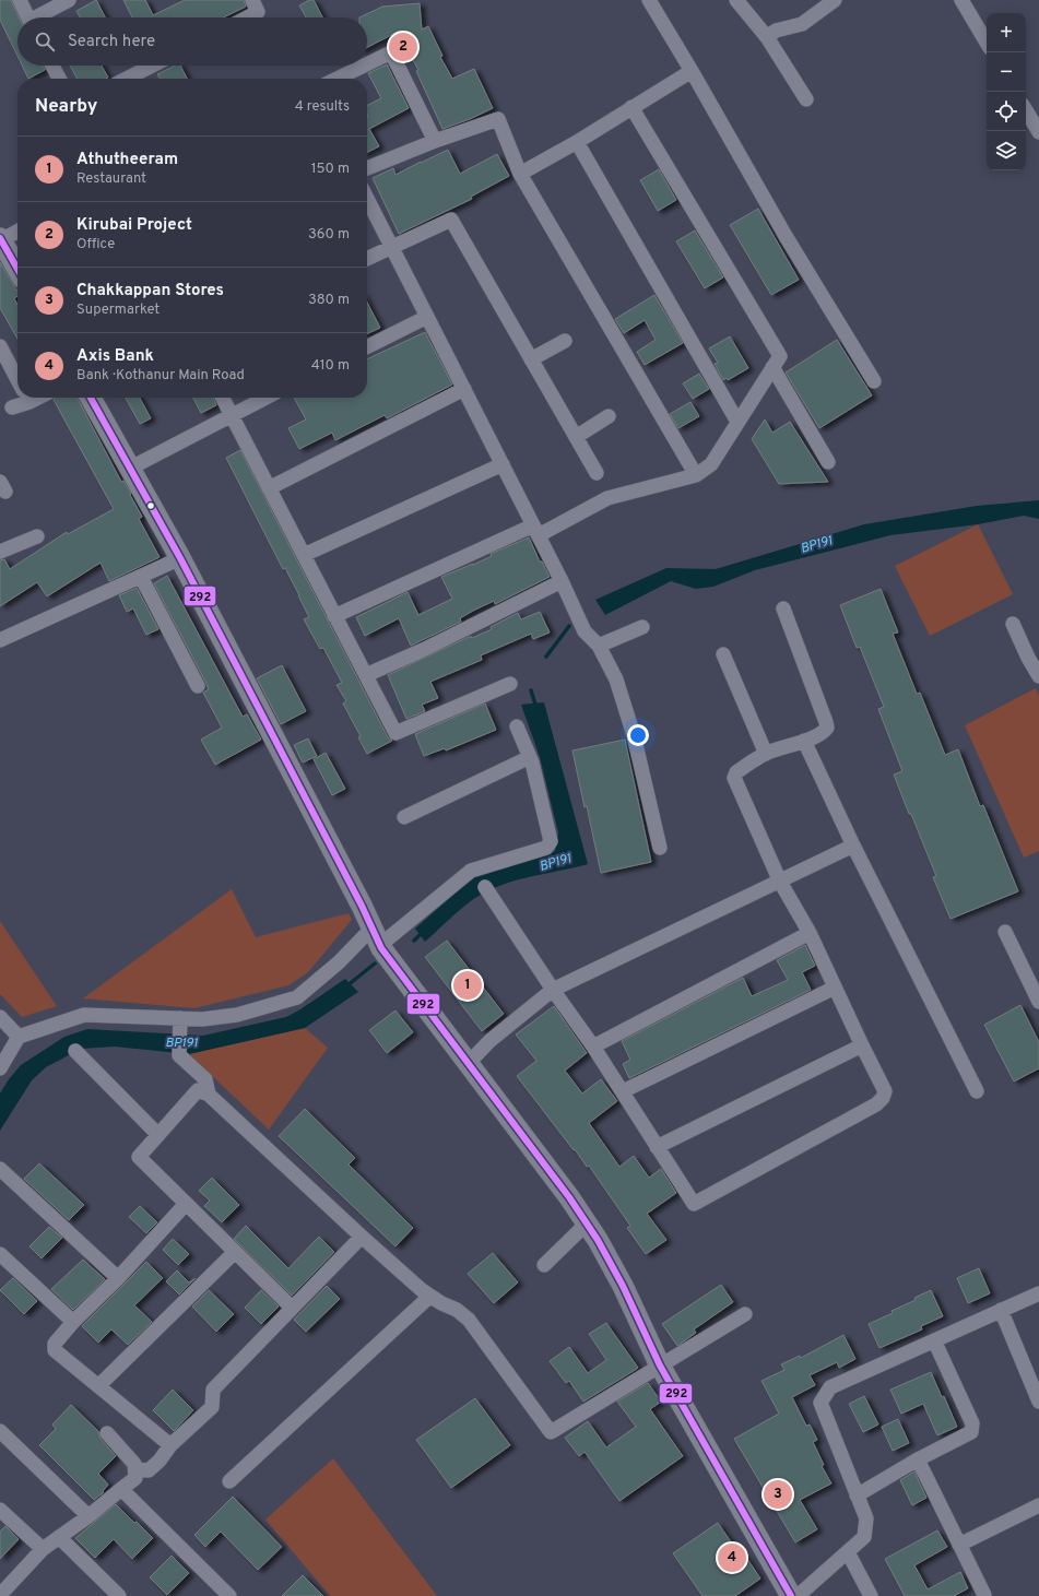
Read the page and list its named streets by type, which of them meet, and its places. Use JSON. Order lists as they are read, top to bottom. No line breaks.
{"water":["BP191"],"lines":["transit line 292"],"page":{"map_buttons":["+","−"],"search":"Search here","pins":["2","1","3","4"],"heading":["Nearby","4 results"],"list":[{"mark":"1","name":"Athutheeram","note":"Restaurant","value":"150 m"},{"mark":"2","name":"Kirubai Project","note":"Office","value":"360 m"},{"mark":"3","name":"Chakkappan Stores","note":"Supermarket","value":"380 m"},{"mark":"4","name":"Axis Bank","note":"Bank · Kothanur Main Road","value":"410 m"}]}}
